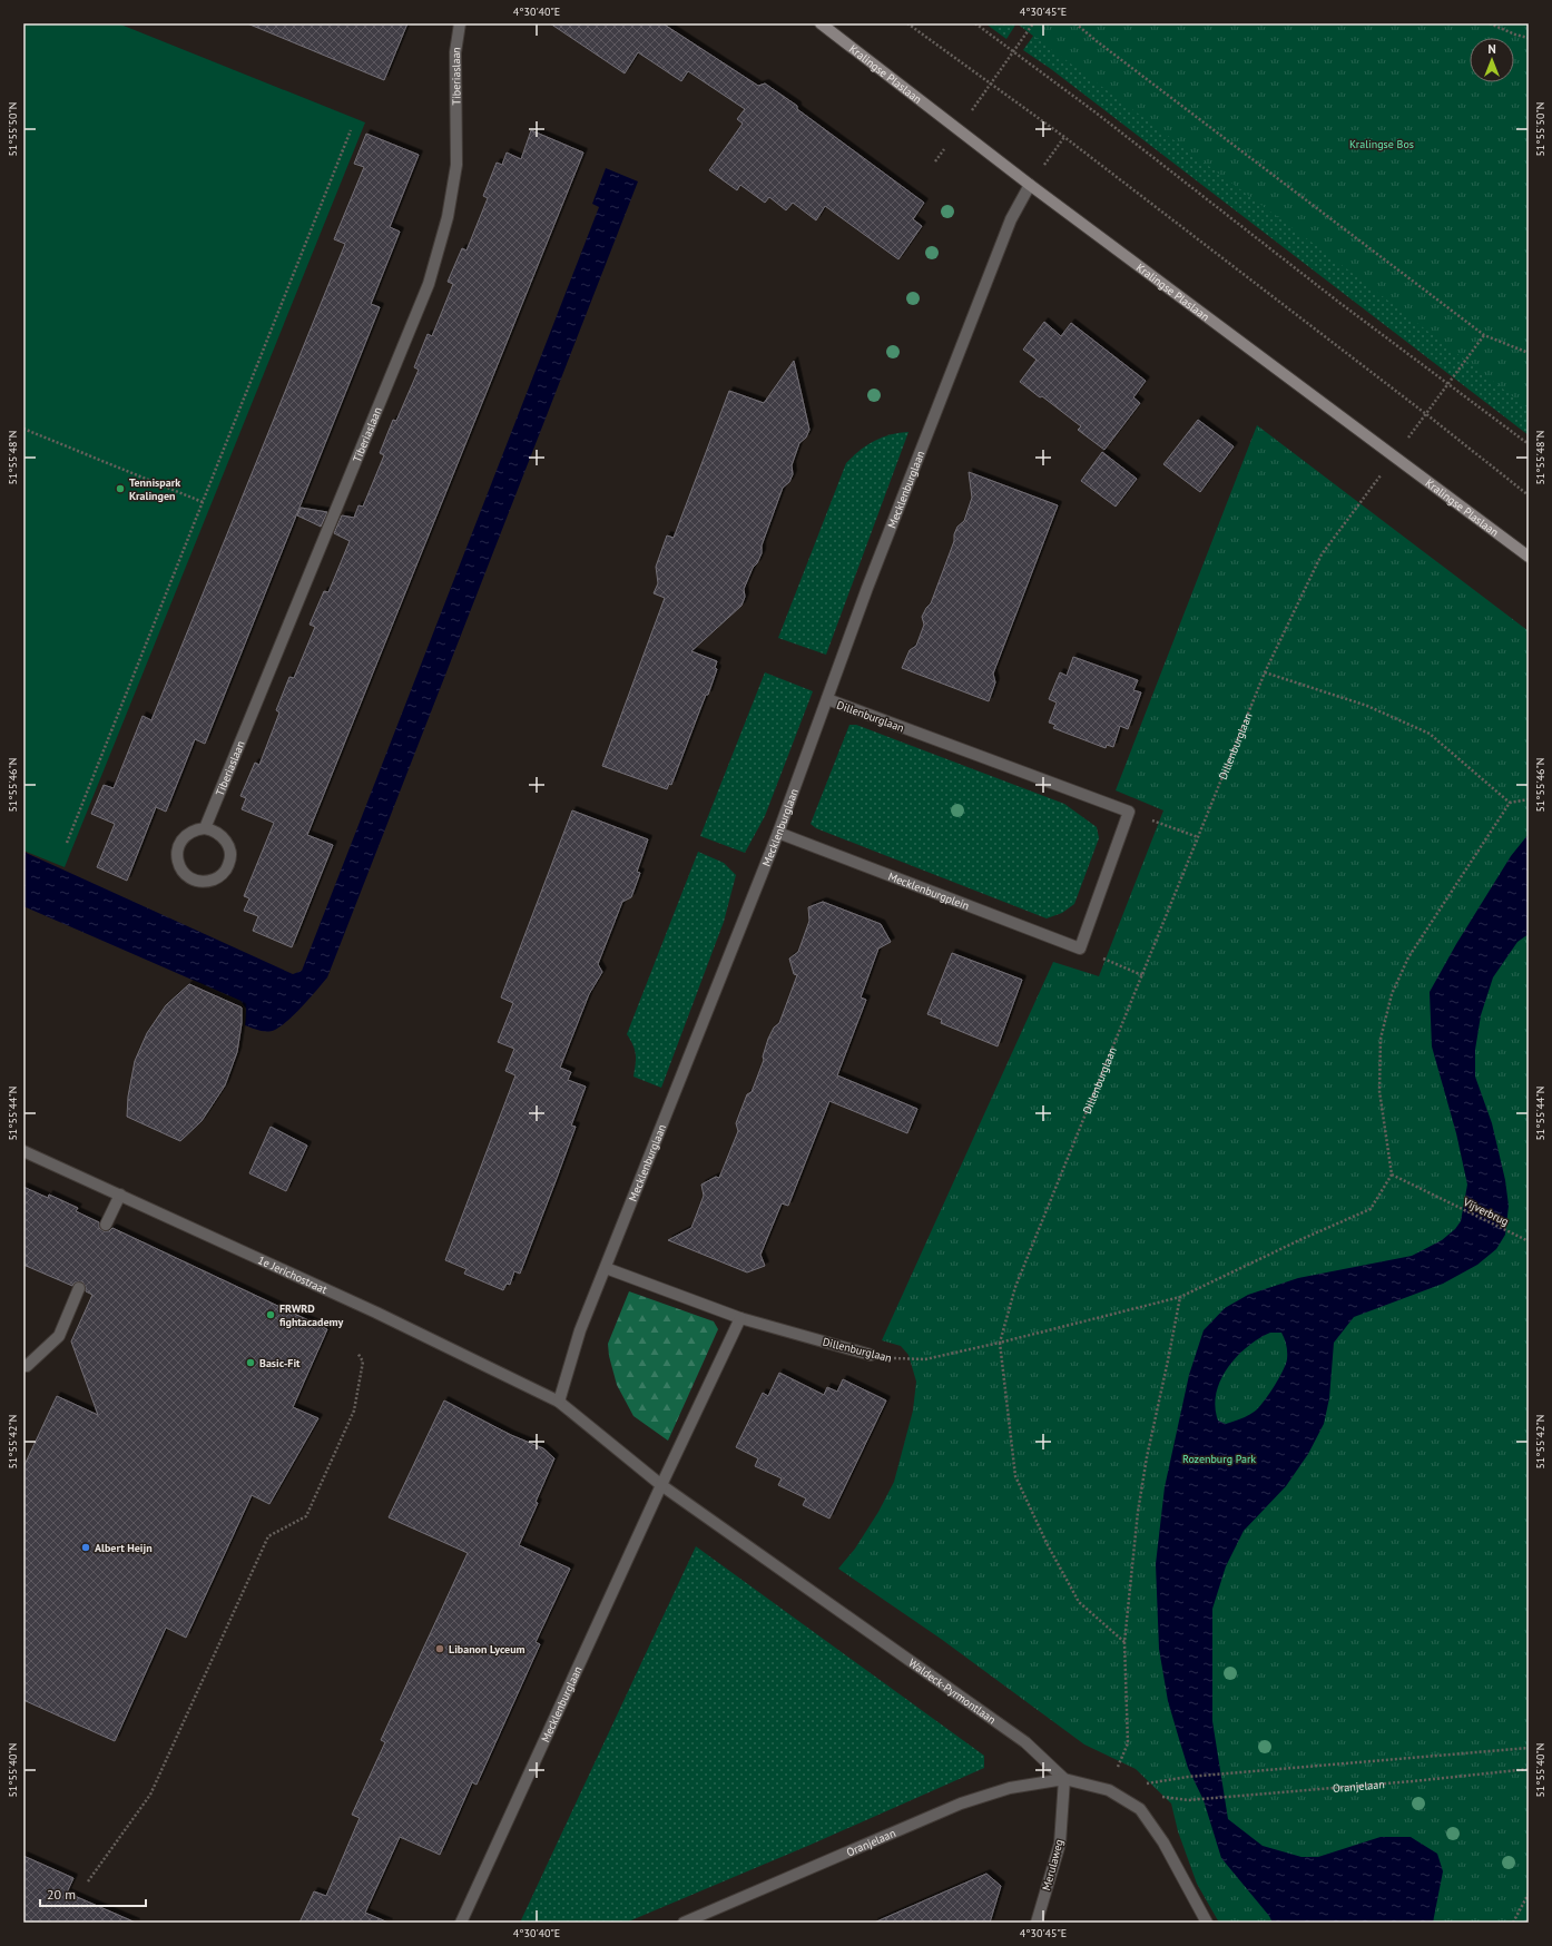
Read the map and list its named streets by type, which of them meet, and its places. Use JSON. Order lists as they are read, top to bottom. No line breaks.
{"streets":{"main road":["Kralingse Plaslaan"],"street":["Tiberiaslaan","Mecklenburglaan","Dillenburglaan","Mecklenburgplein","1e Jerichostraat","Waldeck-Pyrmontlaan","Oranjelaan","Merulaweg"],"path":["Vijverbrug"]},"crossings":[["Kralingse Plaslaan","Mecklenburglaan"],["Kralingse Plaslaan","Dillenburglaan"],["Mecklenburglaan","Dillenburglaan"],["Mecklenburglaan","Mecklenburgplein"],["Mecklenburglaan","1e Jerichostraat"],["Mecklenburglaan","Waldeck-Pyrmontlaan"],["Waldeck-Pyrmontlaan","Oranjelaan"],["Waldeck-Pyrmontlaan","Merulaweg"],["Oranjelaan","Merulaweg"]],"parks":["Kralingse Bos","Rozenburg Park"],"places":["Tennispark Kralingen","FRWRD fightacademy","Basic-Fit","Albert Heijn","Libanon Lyceum"],"scale_bar":"20 m","north":"top","coordinates":["4°30'40\"E","4°30'45\"E","51°55'50\"N","51°55'48\"N","51°55'46\"N","51°55'44\"N","51°55'42\"N","51°55'40\"N"]}
